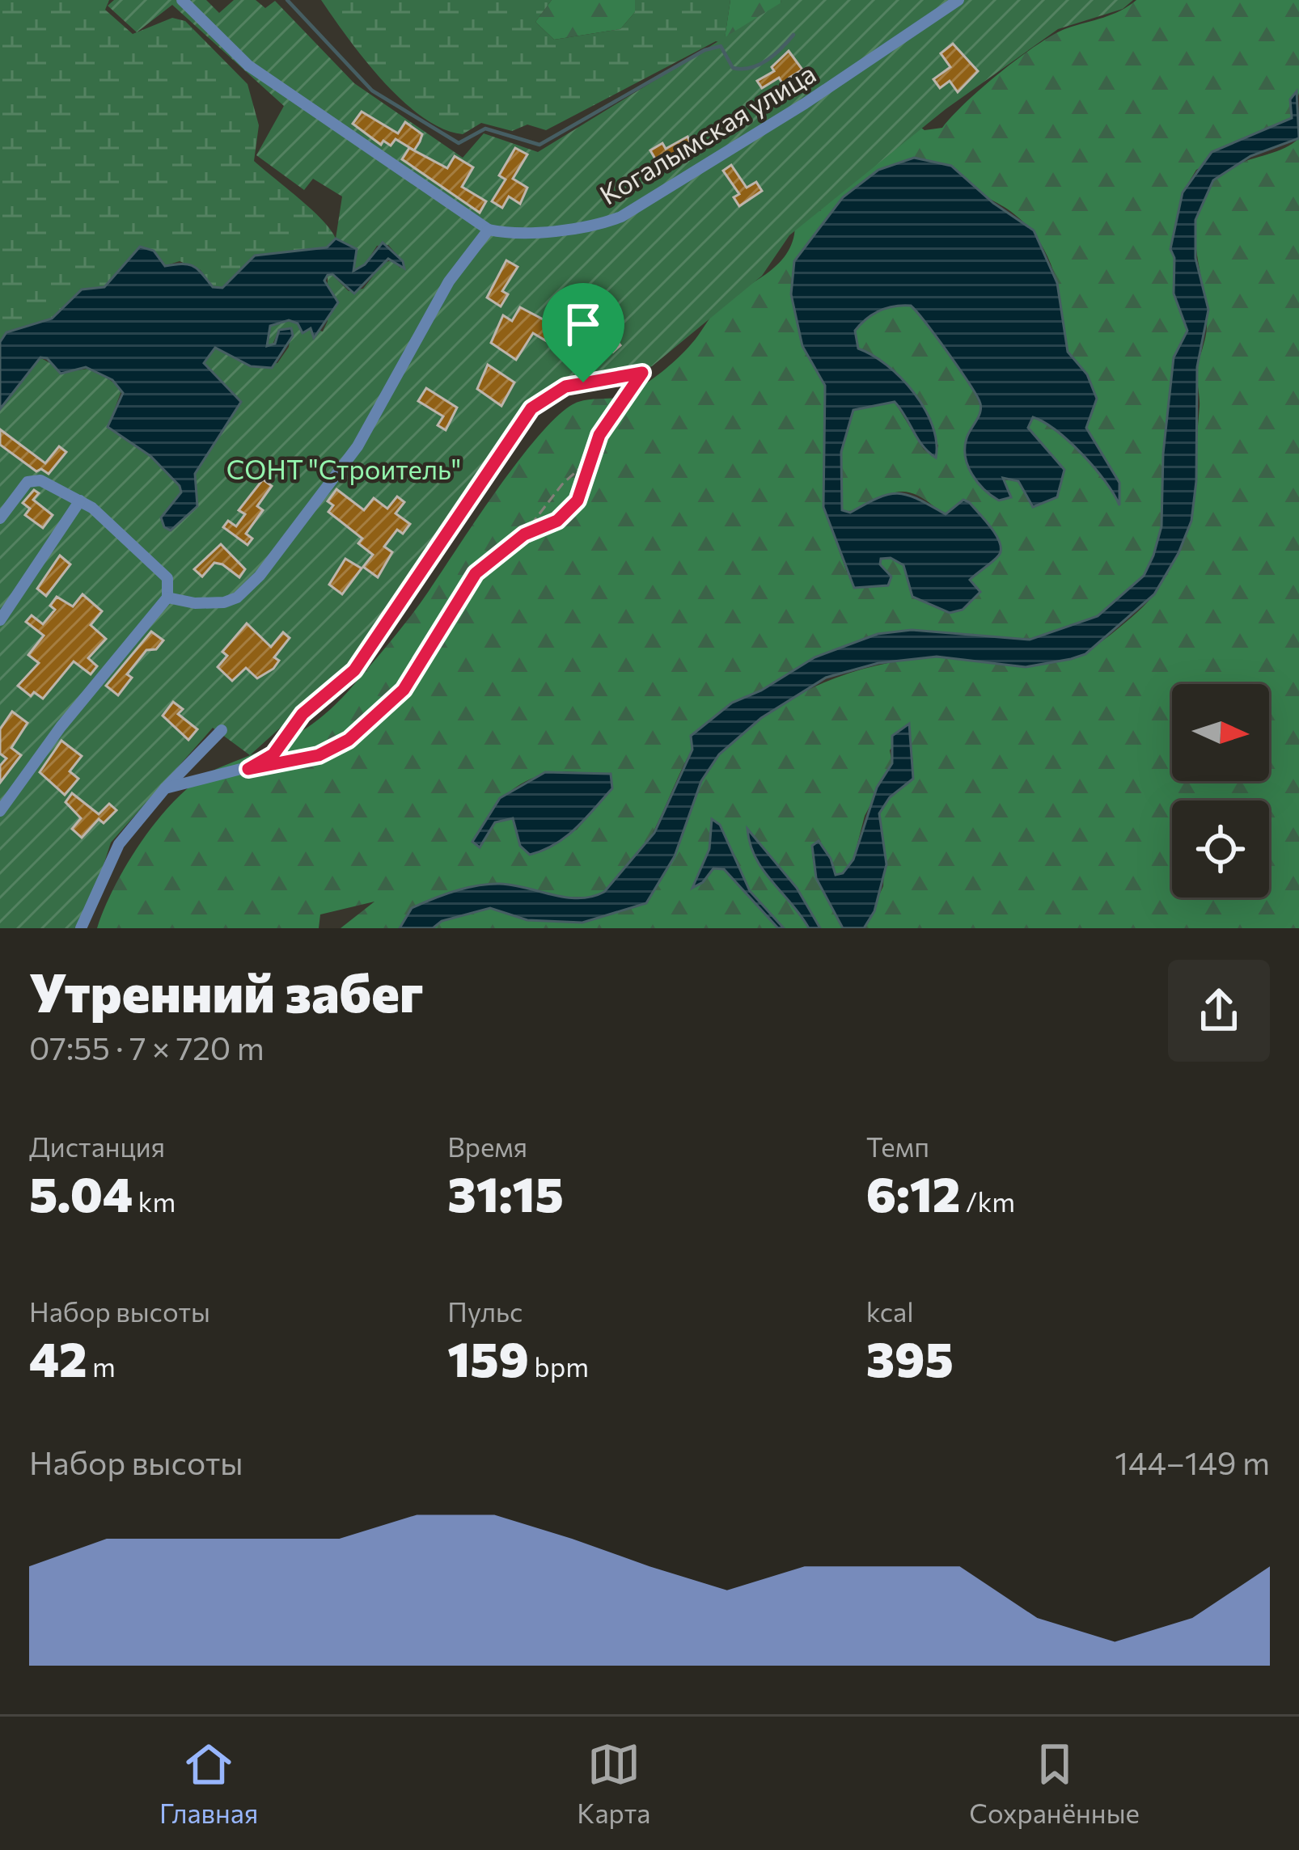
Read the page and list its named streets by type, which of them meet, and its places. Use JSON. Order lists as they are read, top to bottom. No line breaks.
{"streets":{"street":["Когалымская улица"]},"parks":["СОНТ \"Строитель\""],"north":"right","page":{"heading":["Утренний забег","07:55 · 7 × 720 m"],"stats":[["Дистанция","5.04 km"],["Время","31:15"],["Темп","6:12 /km"],["Набор высоты","42 m"],["Пульс","159 bpm"],["kcal","395"]],"chart":["Набор высоты","144–149 m"],"tabs":["Главная","Карта","Сохранённые"]}}
